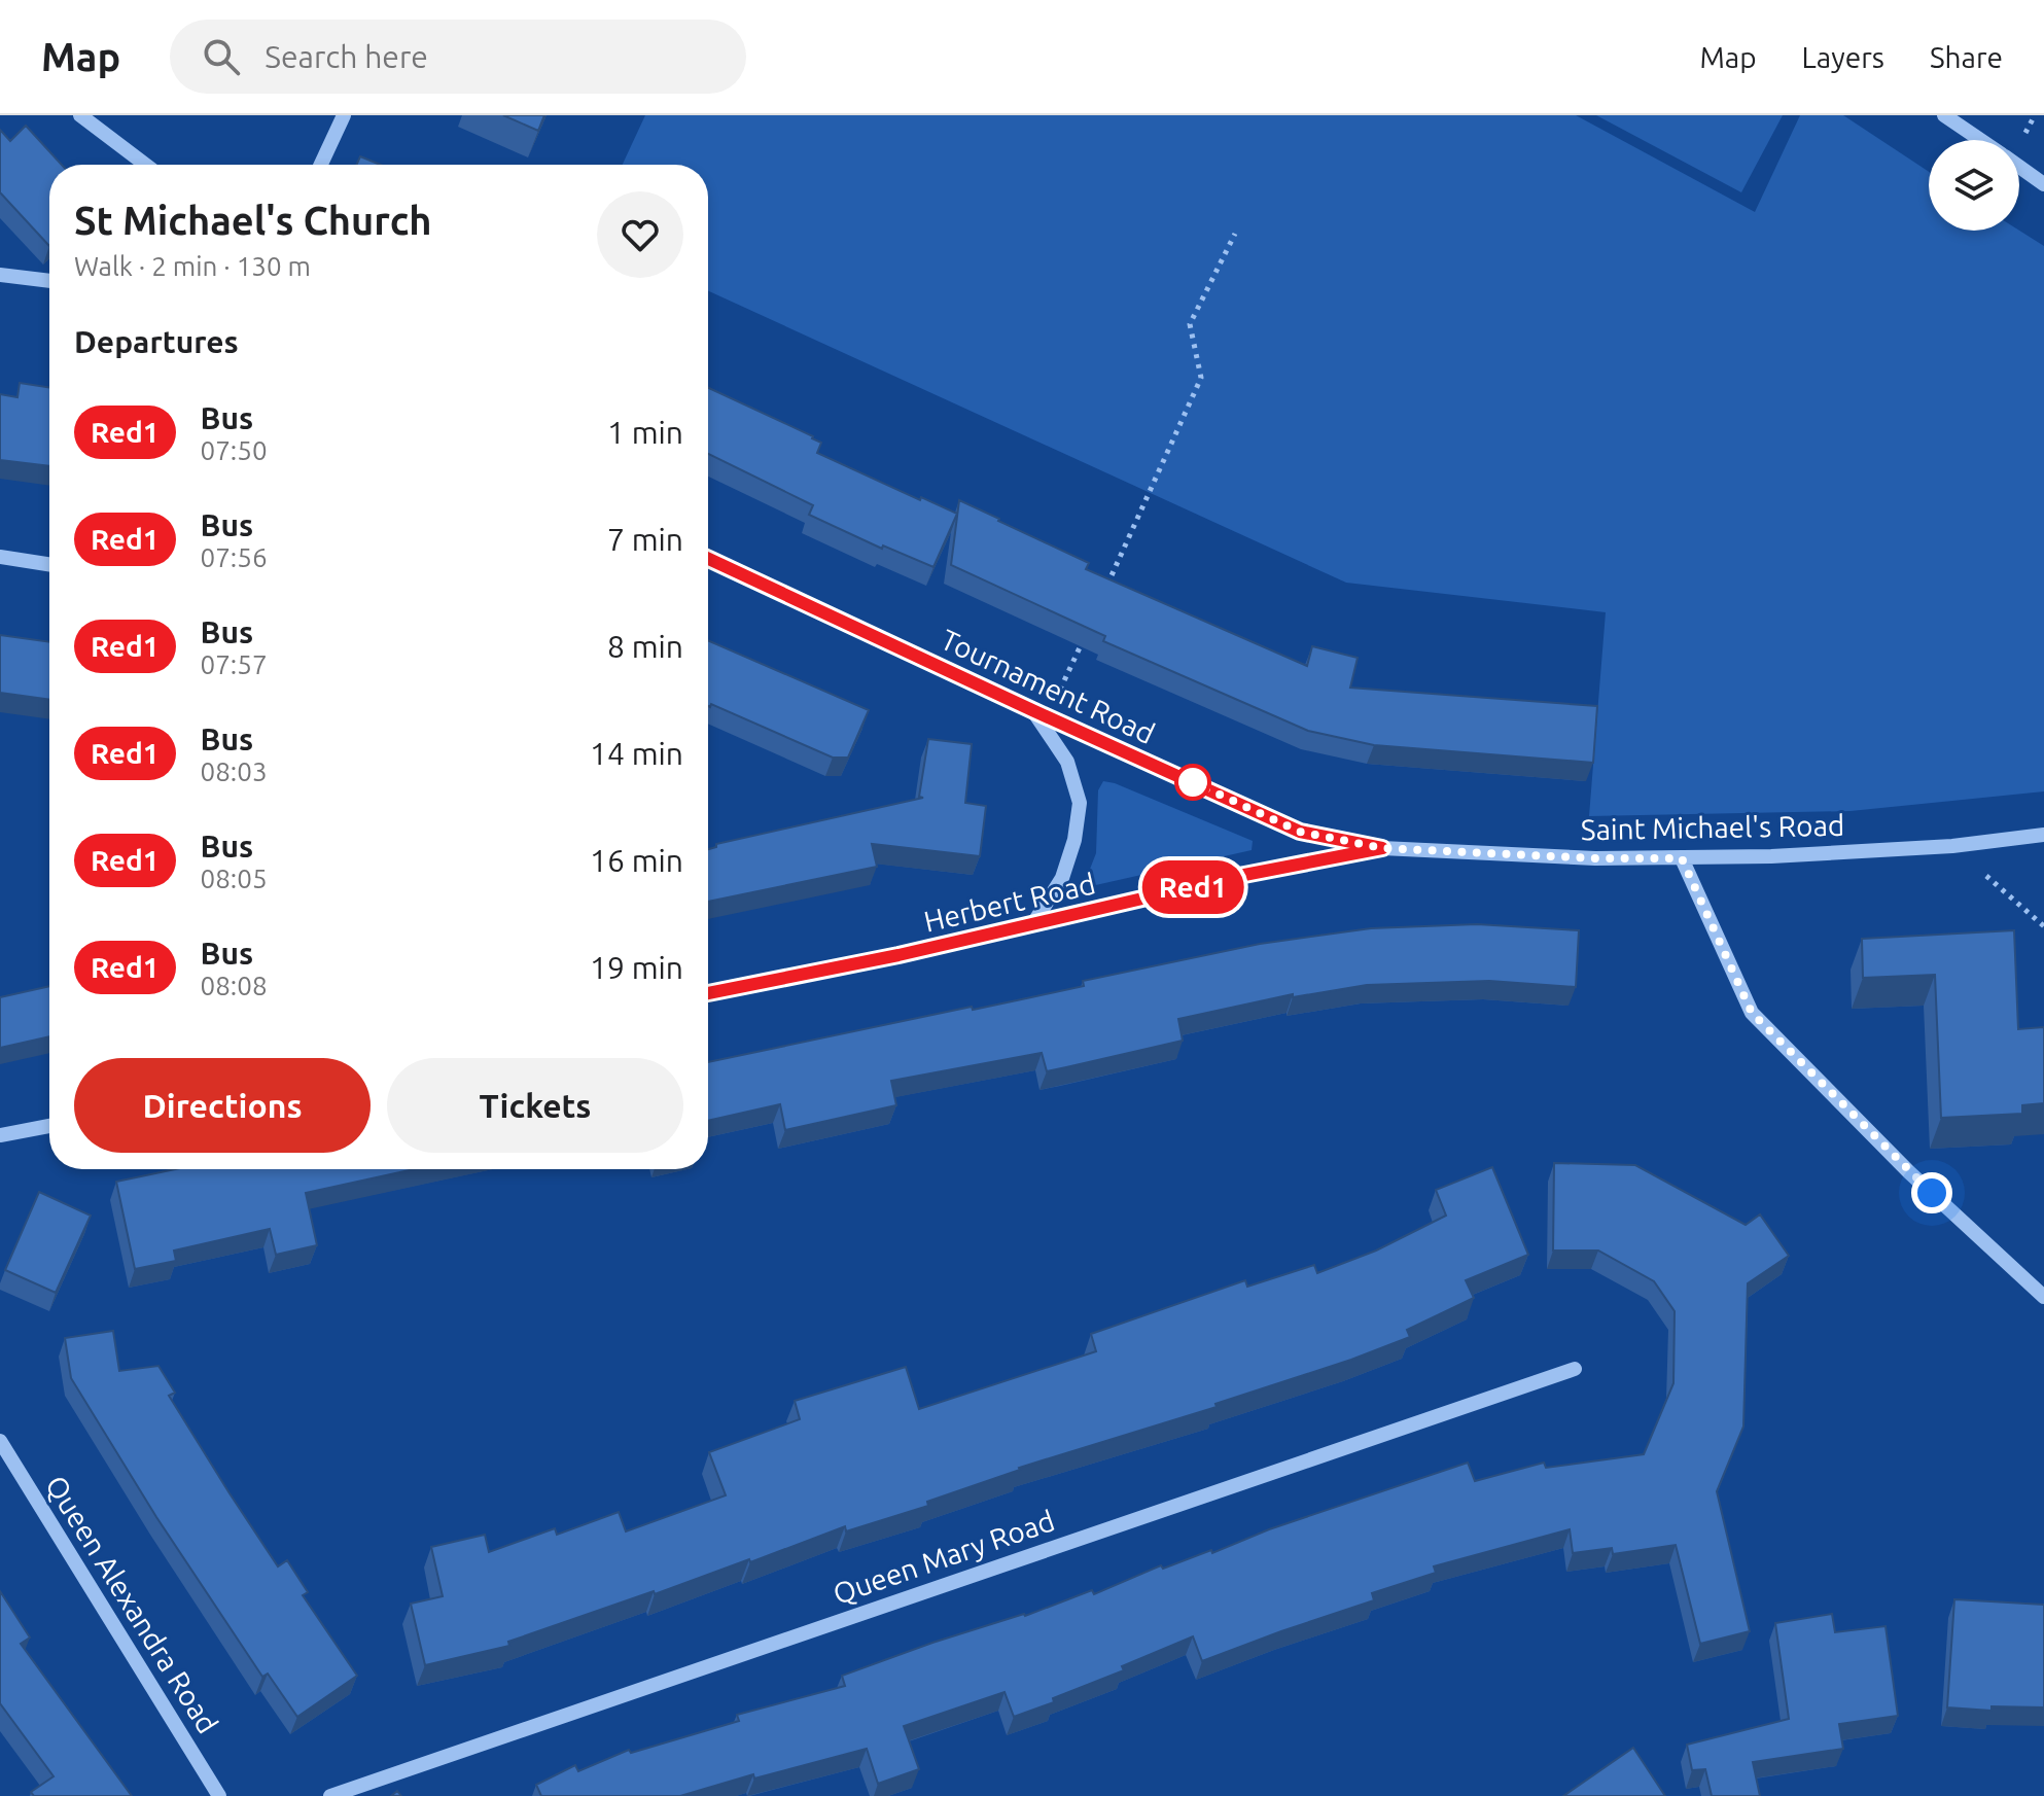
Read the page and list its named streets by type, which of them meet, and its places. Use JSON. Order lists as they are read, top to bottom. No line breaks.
{"streets":{"street":["Tournament Road","Saint Michael's Road","Herbert Road","Queen Mary Road","Queen Alexandra Road"]},"crossings":[["Tournament Road","Saint Michael's Road"],["Tournament Road","Herbert Road"],["Saint Michael's Road","Herbert Road"]],"lines":["bus line Red1"],"page":{"header":"Map","search":"Search here","nav":["Map","Layers","Share"],"on_map":"Red1","heading":[["St Michael's Church","Walk · 2 min · 130 m"],"Departures"],"list":[{"mark":"Red1","name":"Bus","note":"07:50","value":"1 min"},{"mark":"Red1","name":"Bus","note":"07:56","value":"7 min"},{"mark":"Red1","name":"Bus","note":"07:57","value":"8 min"},{"mark":"Red1","name":"Bus","note":"08:03","value":"14 min"},{"mark":"Red1","name":"Bus","note":"08:05","value":"16 min"},{"mark":"Red1","name":"Bus","note":"08:08","value":"19 min"}],"buttons":["Directions","Tickets"]}}
